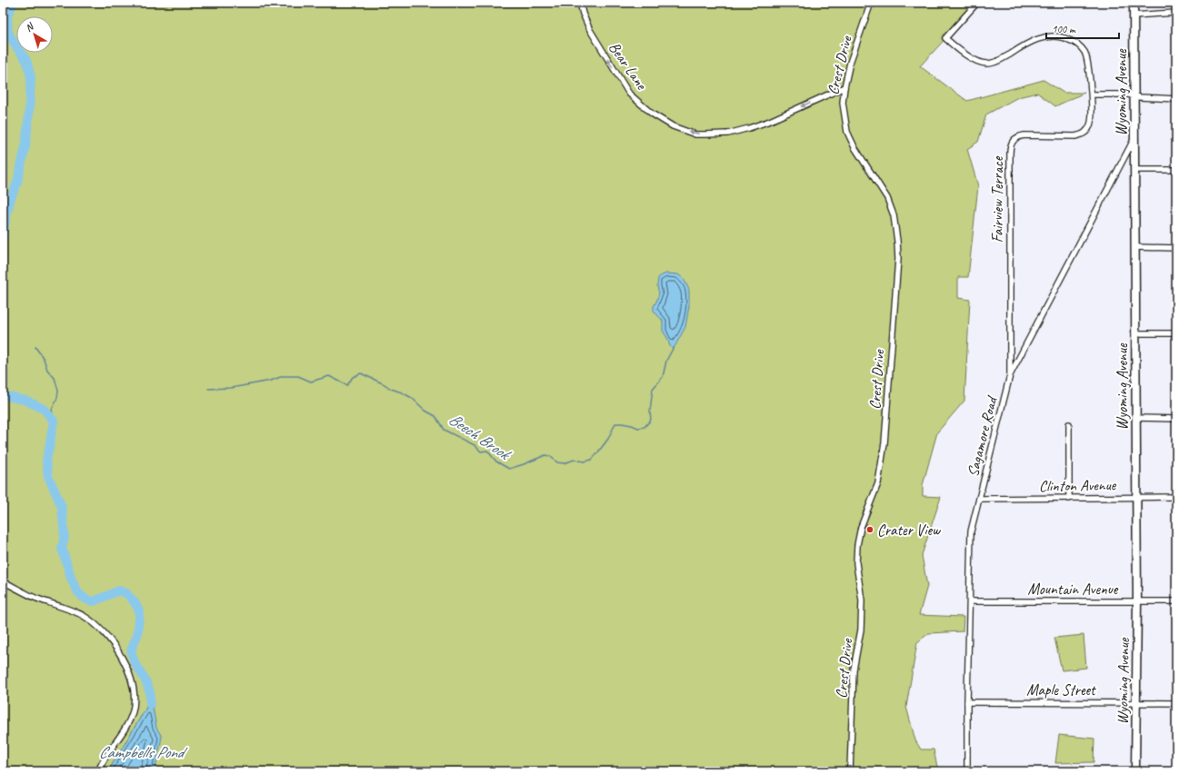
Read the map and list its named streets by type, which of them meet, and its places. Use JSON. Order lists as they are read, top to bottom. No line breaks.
{"streets":{"main road":["Wyoming Avenue"],"street":["Bear Lane","Crest Drive","Fairview Terrace","Sagamore Road","Clinton Avenue","Mountain Avenue","Maple Street"]},"crossings":[["Bear Lane","Crest Drive"],["Wyoming Avenue","Sagamore Road"],["Wyoming Avenue","Clinton Avenue"],["Wyoming Avenue","Mountain Avenue"],["Wyoming Avenue","Maple Street"],["Fairview Terrace","Sagamore Road"],["Sagamore Road","Clinton Avenue"],["Sagamore Road","Mountain Avenue"],["Sagamore Road","Maple Street"]],"one_way":["Bear Lane"],"water":["Beech Brook","Campbells Pond"],"places":["Crater View"],"scale_bar":"100 m","north":"top left"}
